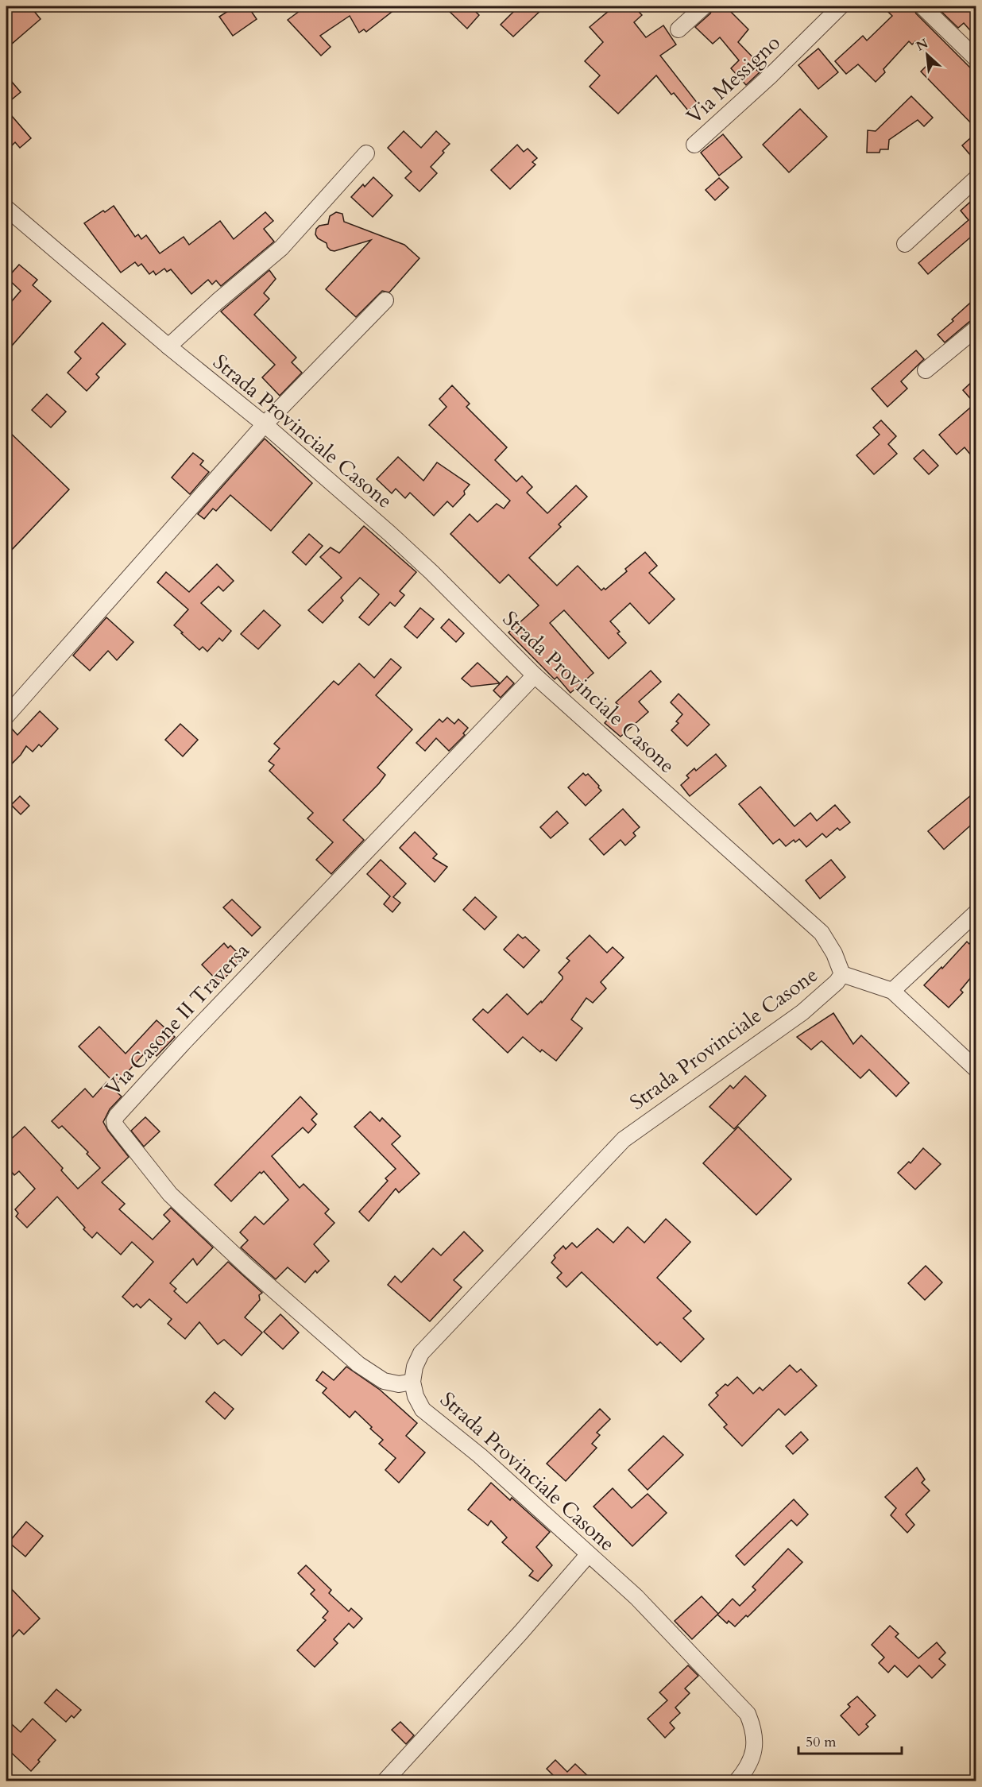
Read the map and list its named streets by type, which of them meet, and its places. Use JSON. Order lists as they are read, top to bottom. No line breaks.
{"streets":{"street":["Via Messigno","Strada Provinciale Casone","Via Casone II Traversa"]},"crossings":[["Strada Provinciale Casone","Via Casone II Traversa"]],"scale_bar":"50 m","north":"top left"}
